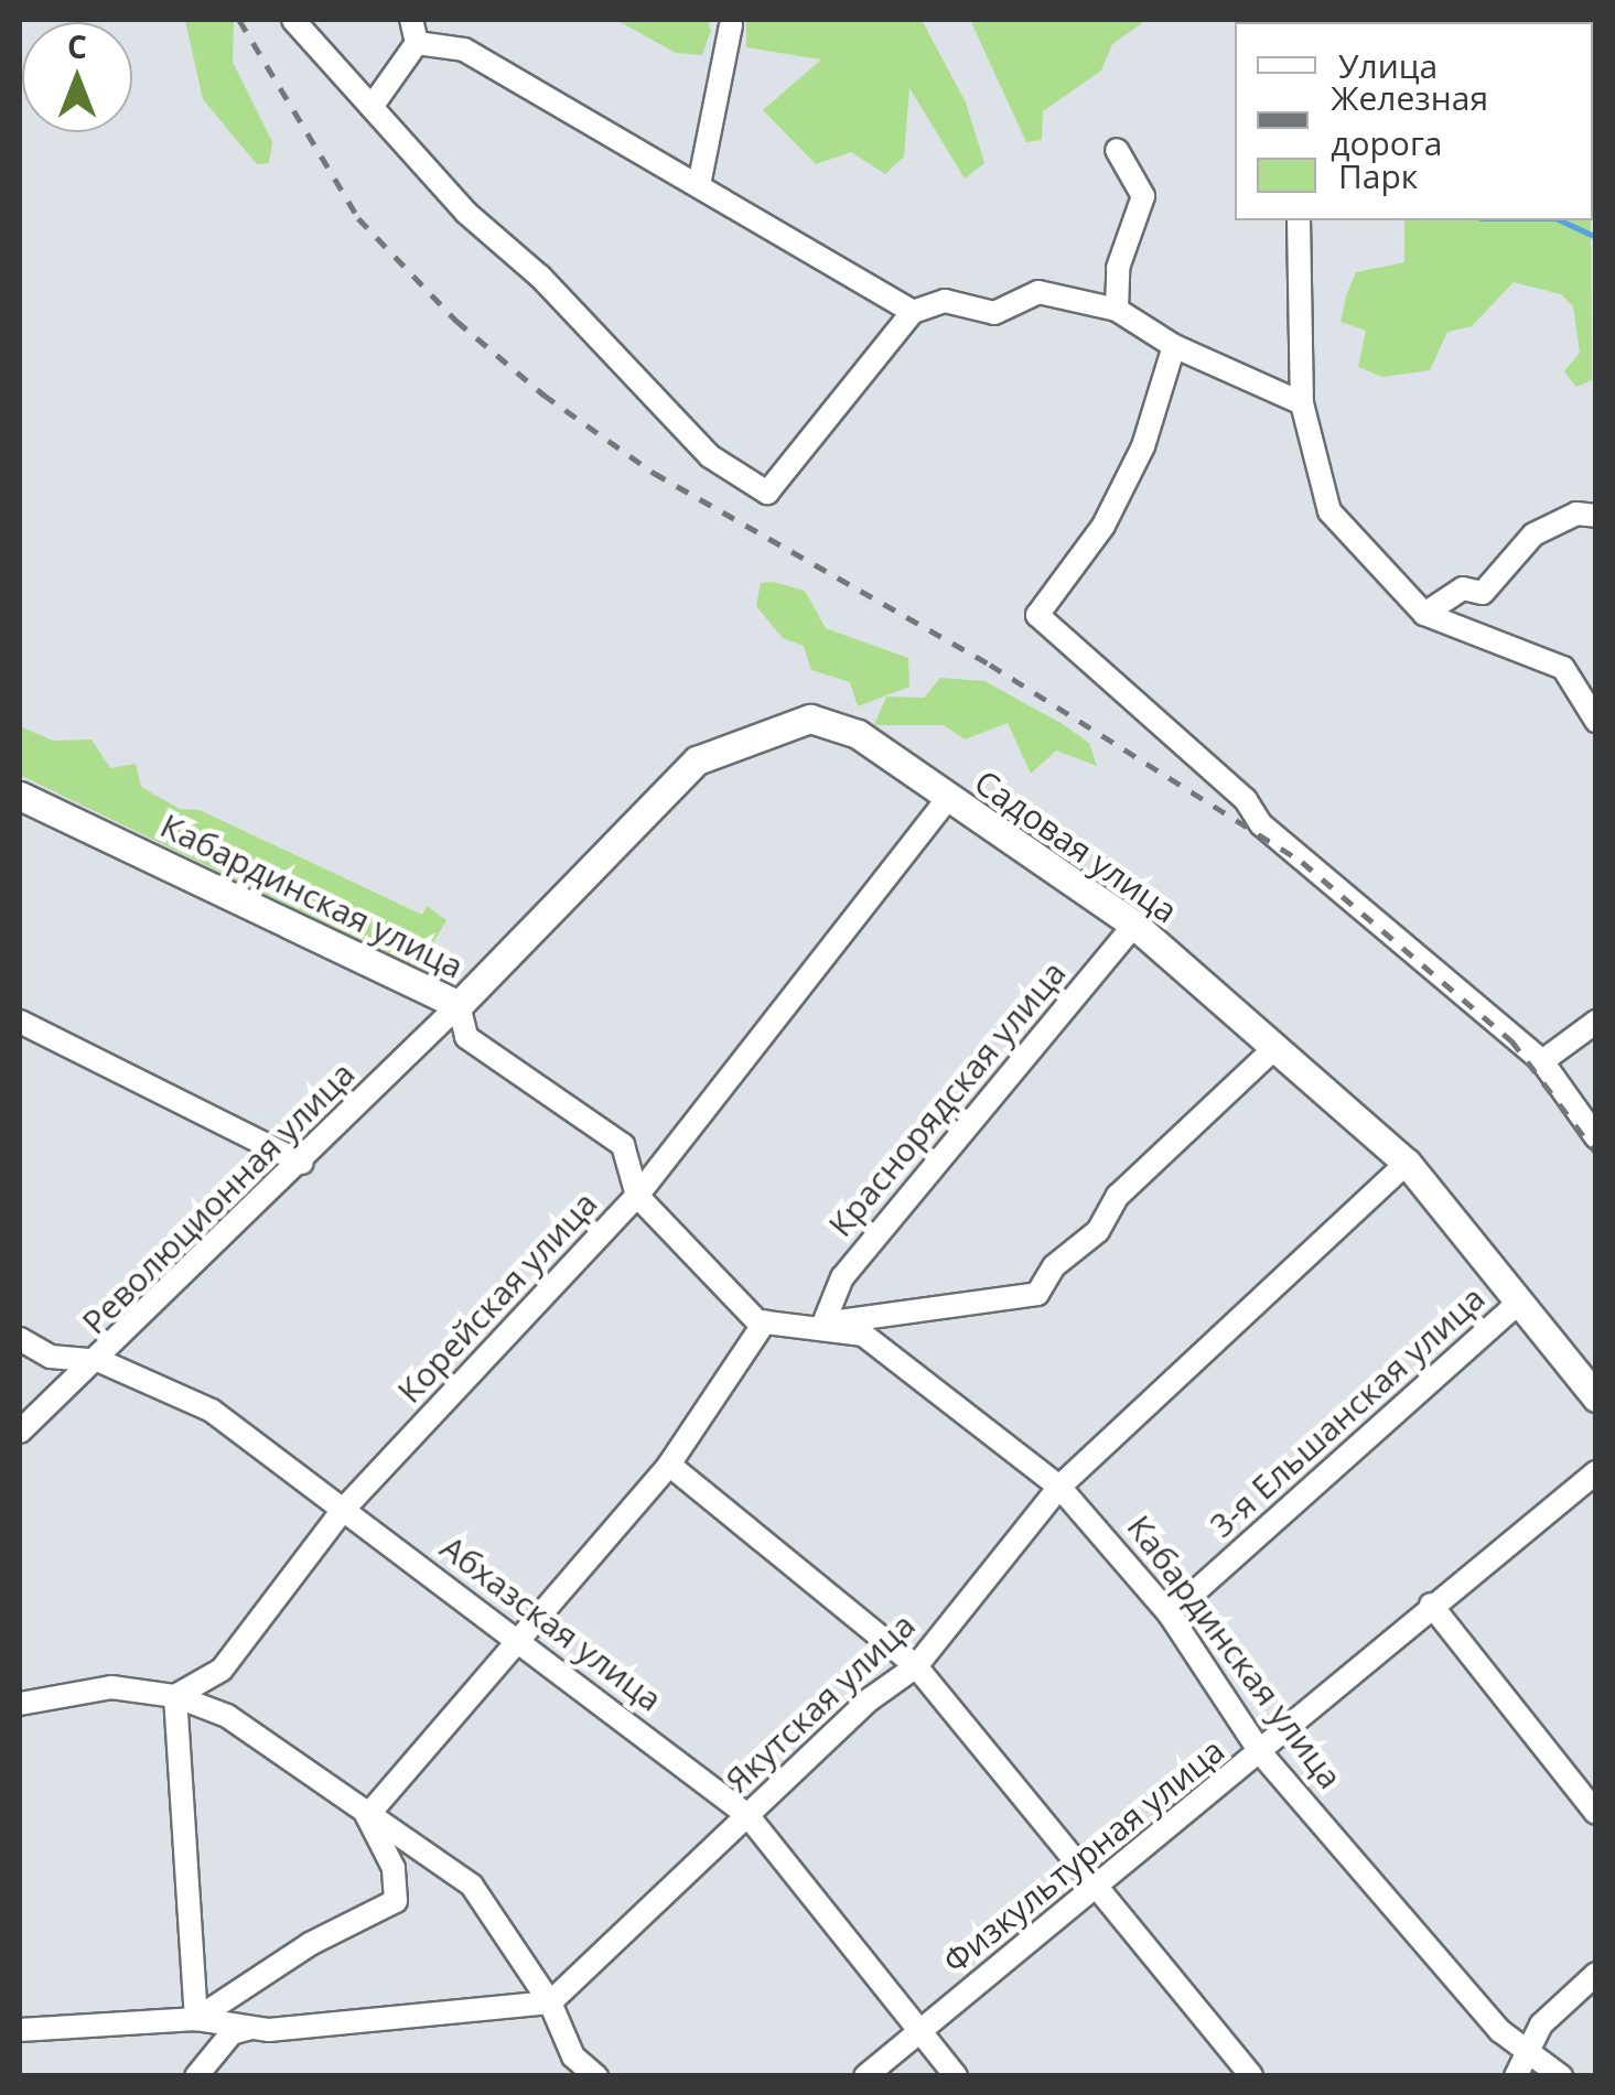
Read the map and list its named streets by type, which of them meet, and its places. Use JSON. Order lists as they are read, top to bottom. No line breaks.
{"streets":{"street":["Садовая улица","Кабардинская улица","Краснорядская улица","Революционная улица","Корейская улица","3-я Ельшанская улица","Абхазская улица","Якутская улица","Физкультурная улица"]},"crossings":[["Садовая улица","Кабардинская улица"],["Садовая улица","Краснорядская улица"],["Садовая улица","Революционная улица"],["Садовая улица","Корейская улица"],["Садовая улица","3-я Ельшанская улица"],["Садовая улица","Якутская улица"],["Кабардинская улица","Краснорядская улица"],["Кабардинская улица","Революционная улица"],["Кабардинская улица","Корейская улица"],["Кабардинская улица","3-я Ельшанская улица"],["Кабардинская улица","Якутская улица"],["Кабардинская улица","Физкультурная улица"],["Революционная улица","Абхазская улица"],["Корейская улица","Абхазская улица"],["Абхазская улица","Якутская улица"],["Абхазская улица","Физкультурная улица"]],"legend":["Улица","Железная дорога","Парк"],"north":"top"}
